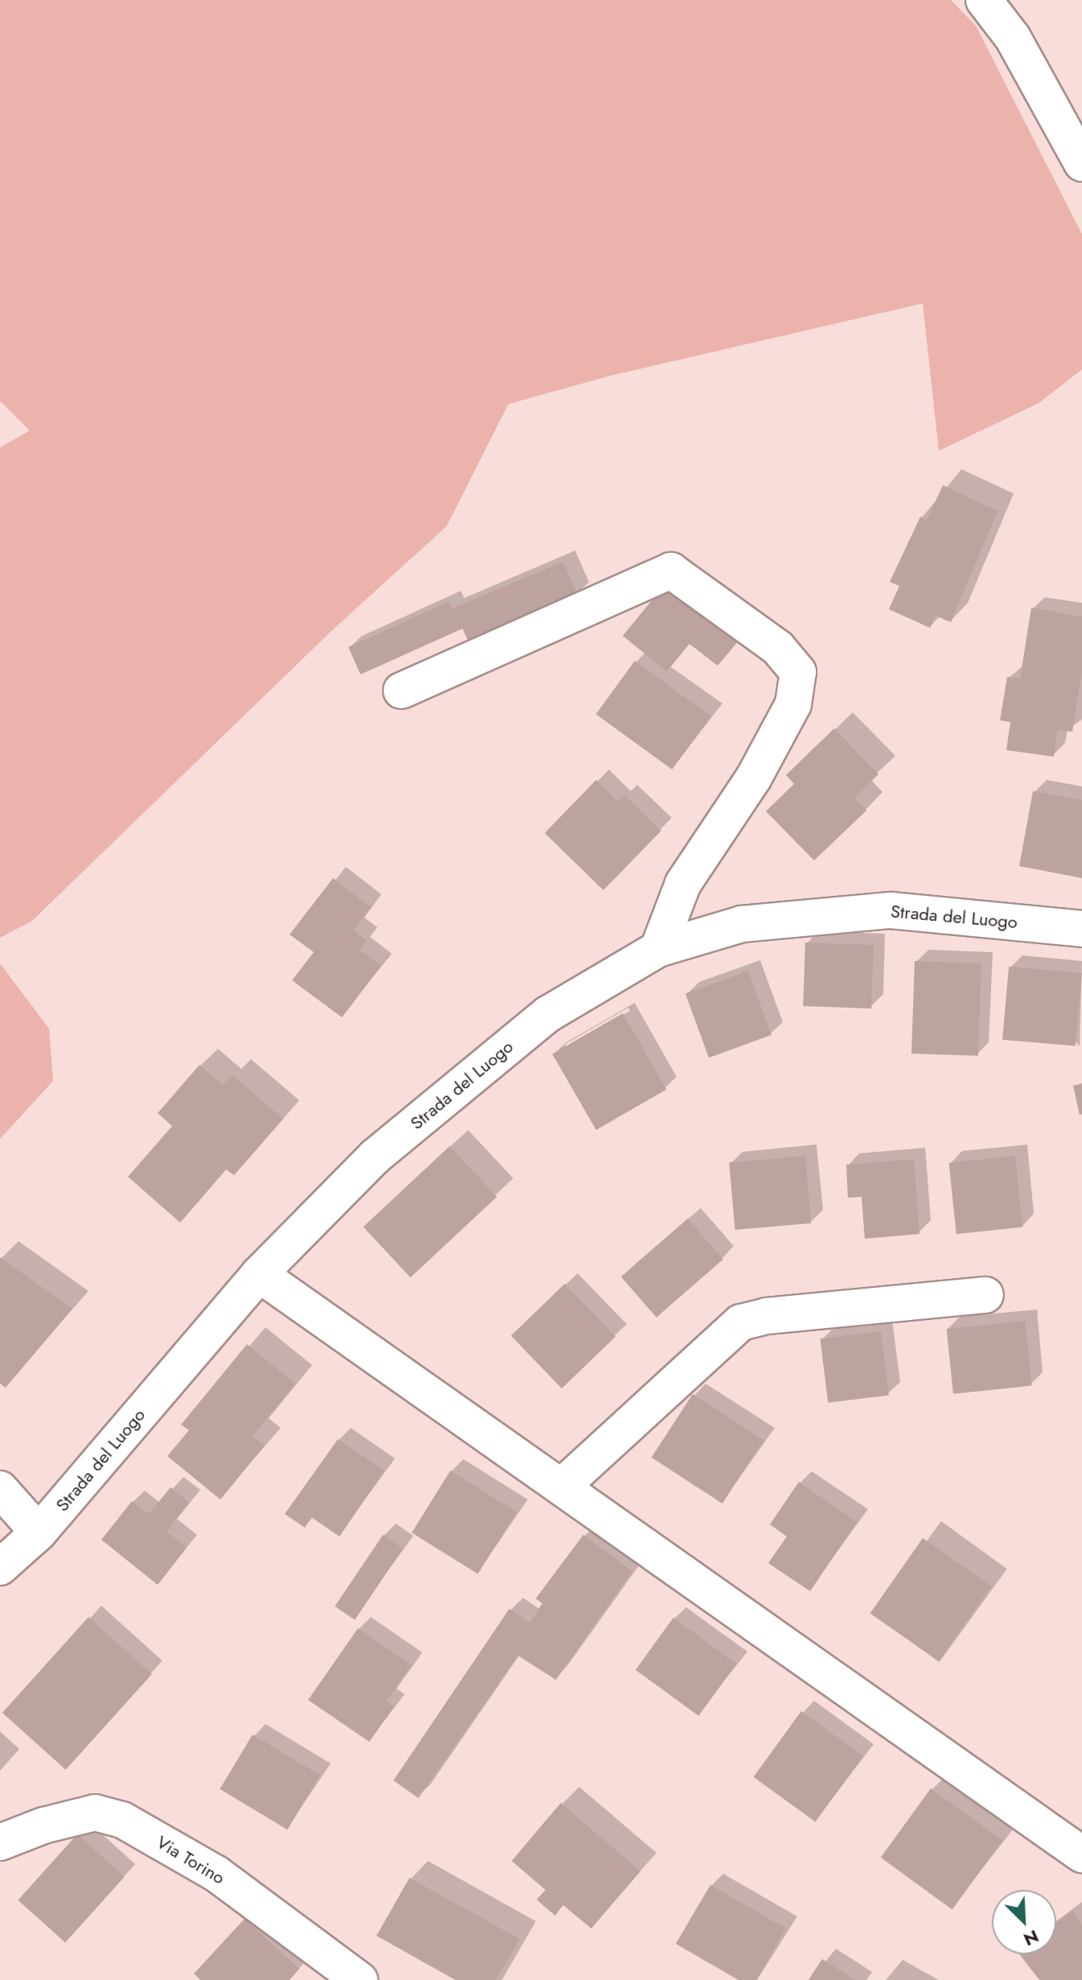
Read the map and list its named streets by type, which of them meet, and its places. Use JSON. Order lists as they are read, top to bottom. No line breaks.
{"streets":{"street":["Strada del Luogo","Via Torino"]},"north":"bottom right"}
